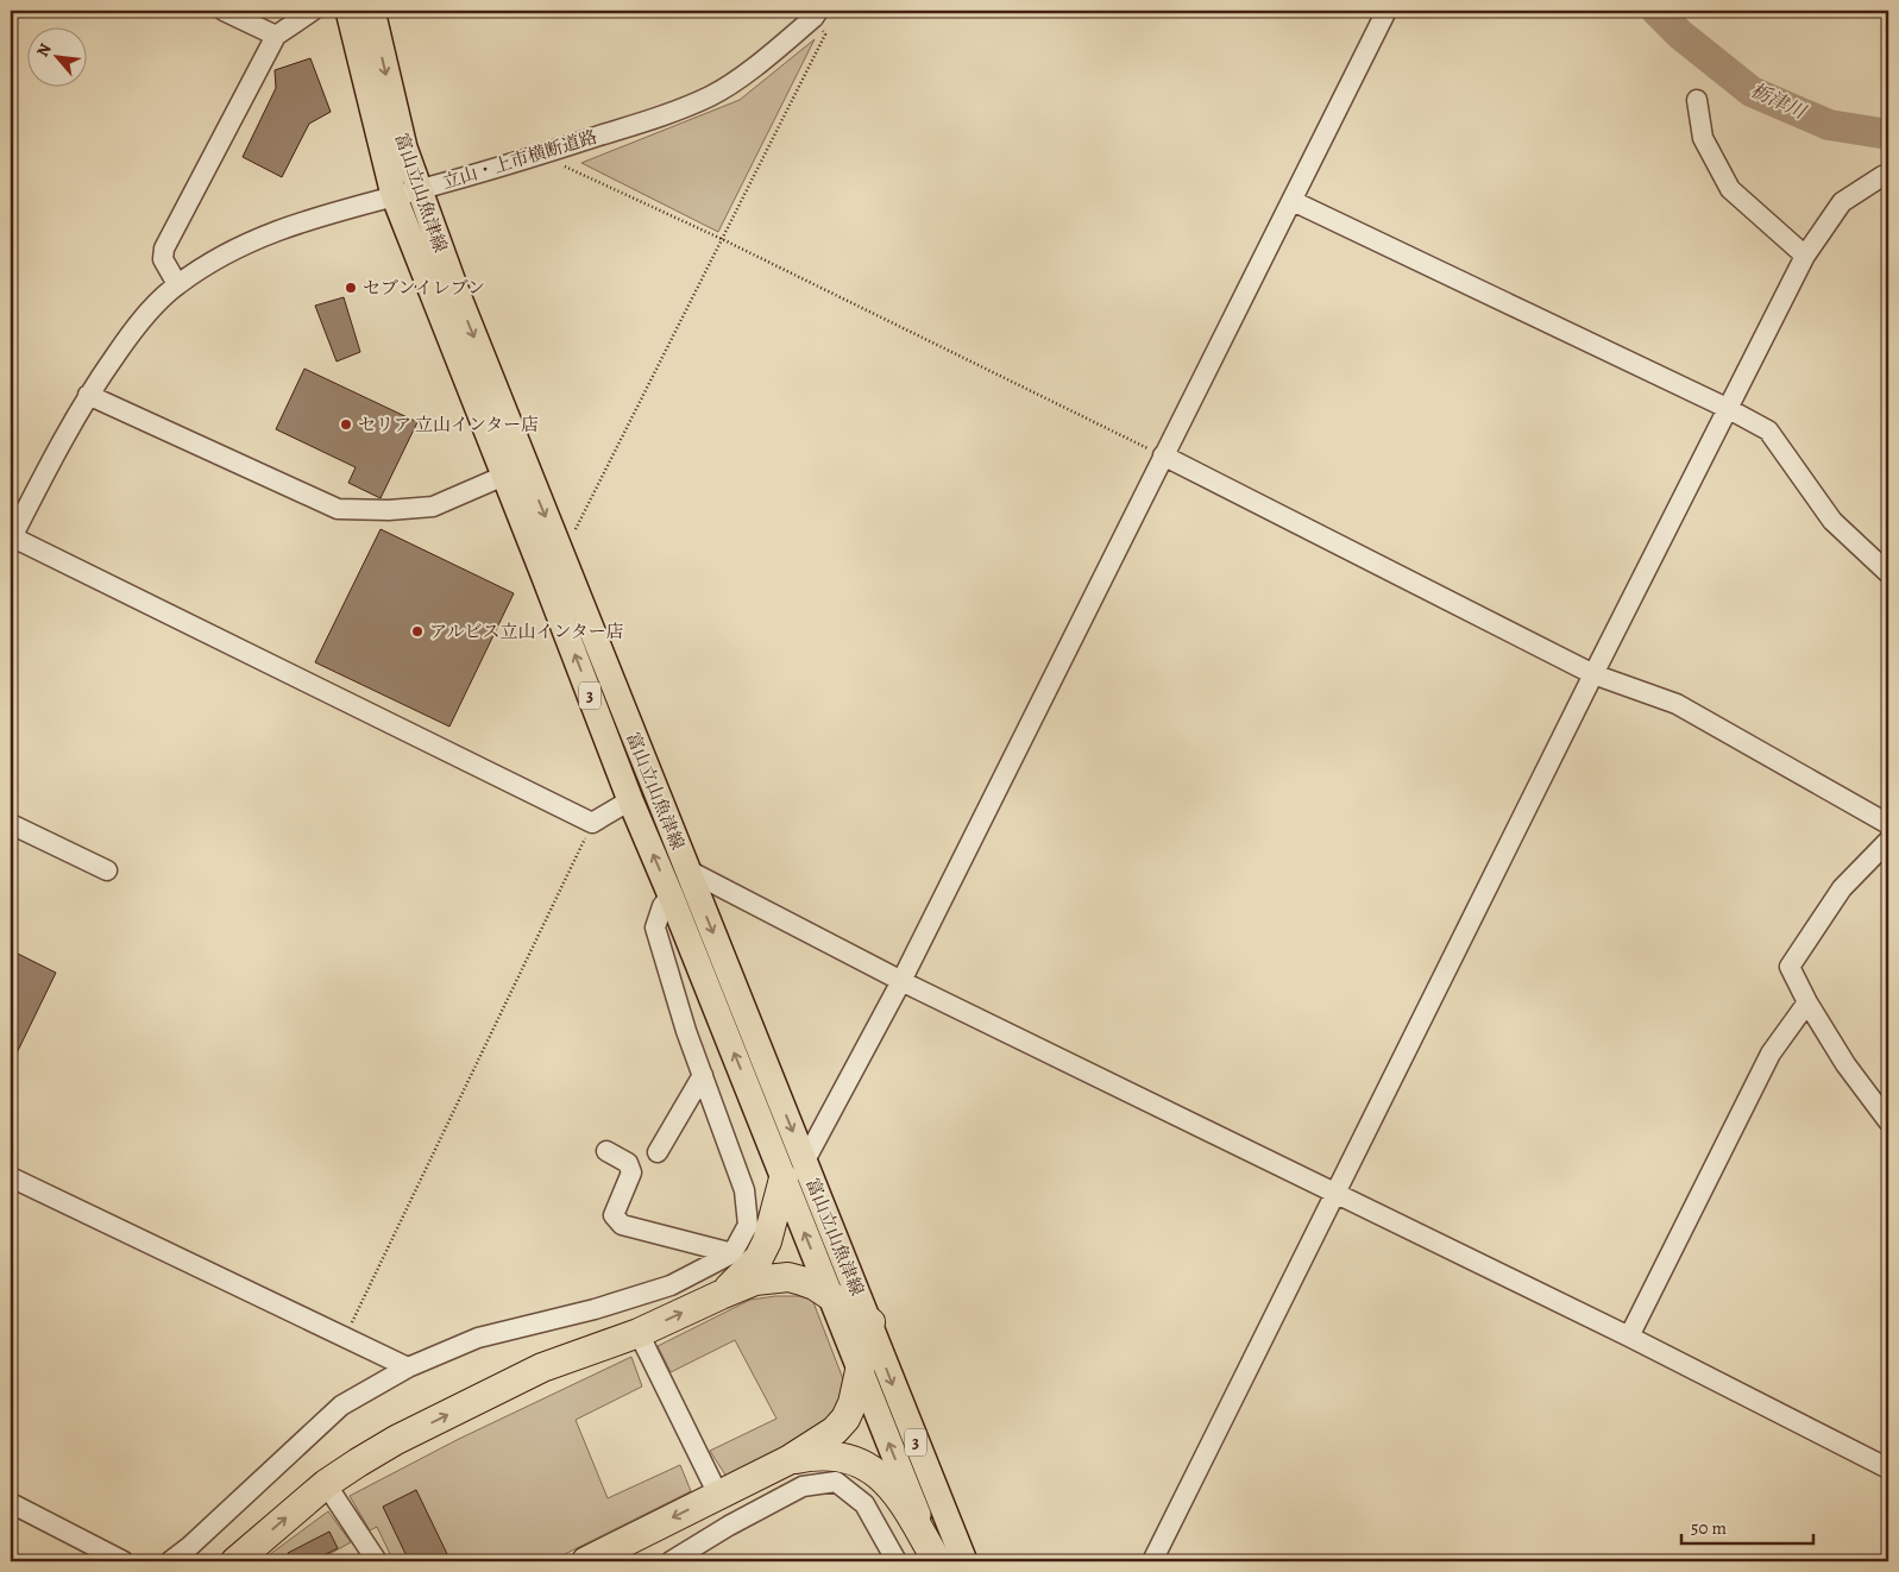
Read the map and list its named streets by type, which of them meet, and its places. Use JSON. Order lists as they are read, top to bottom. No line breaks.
{"streets":{"main road":["富山立山魚津線","3"],"street":["立山・上市横断道路"]},"crossings":[["立山・上市横断道路","富山立山魚津線"]],"water":["栃津川"],"places":["セブンイレブン","セリア 立山インター店","アルビス立山インター店"],"scale_bar":"50 m","north":"top left"}
